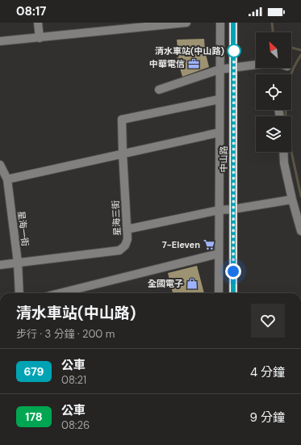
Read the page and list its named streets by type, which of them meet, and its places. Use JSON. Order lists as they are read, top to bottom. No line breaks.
{"streets":{"street":["中山路","星海三街","星海一街"]},"crossings":[["中山路","星海三街"],["星海三街","星海一街"]],"places":{"other":["清水車站(中山路)"],"office":["中華電信"],"supermarket":["7-Eleven"],"shop":["全國電子"]},"lines":["bus line 679"],"north":"top left","page":{"status":"08:17","heading":["清水車站(中山路)","步行 · 3 分鐘 · 200 m"],"list":[{"mark":"679","name":"公車","note":"08:21","value":"4 分鐘"},{"mark":"178","name":"公車","note":"08:26","value":"9 分鐘"}]}}
